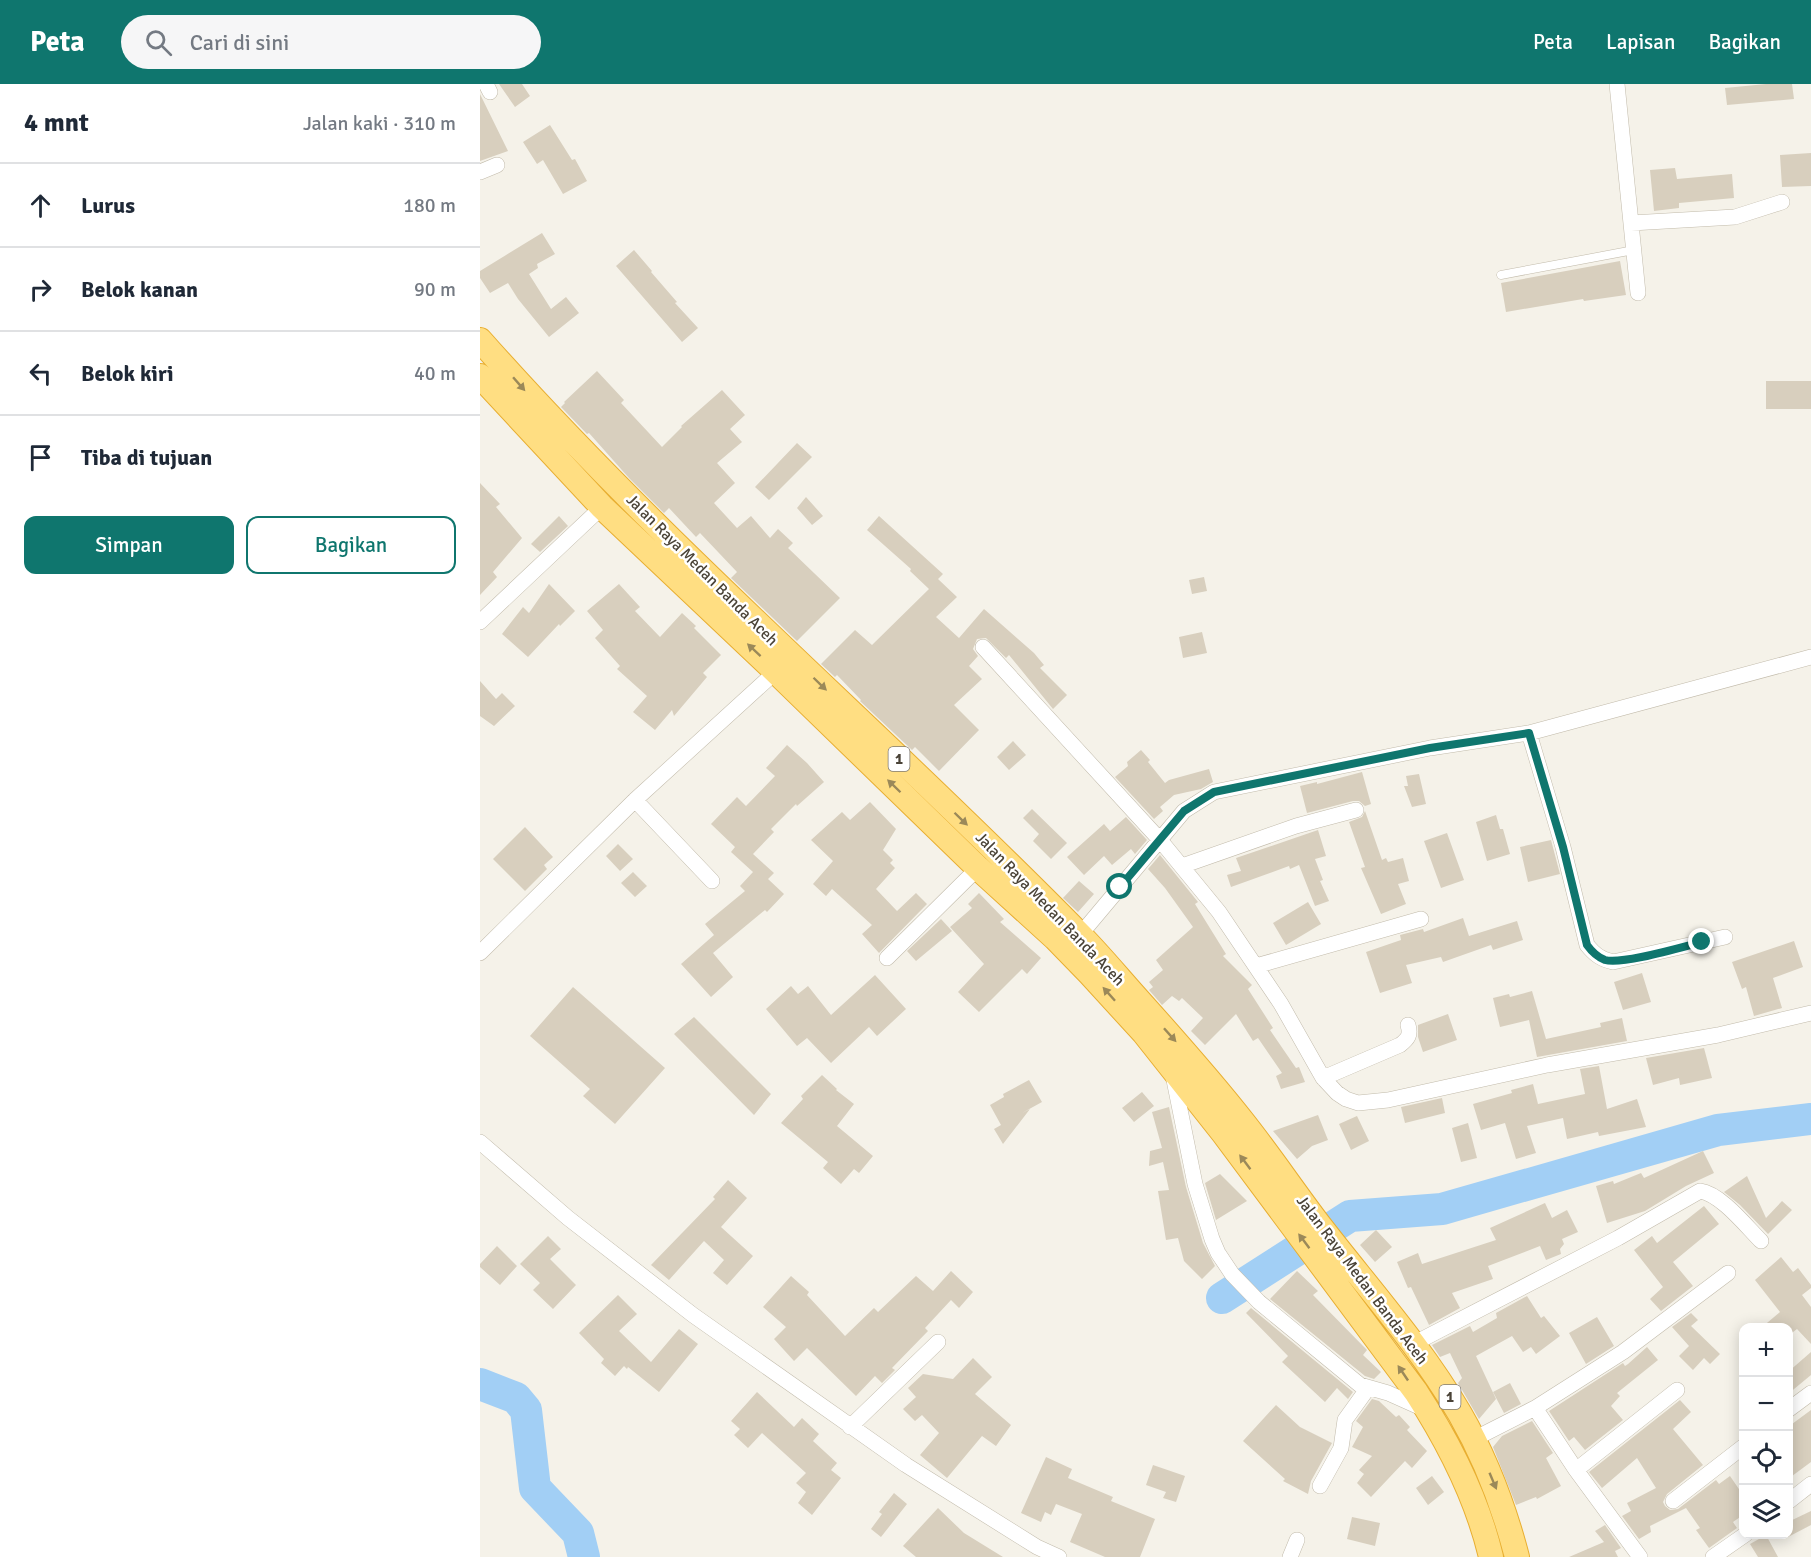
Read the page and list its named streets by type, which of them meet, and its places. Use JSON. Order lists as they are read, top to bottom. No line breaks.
{"streets":{"highway":["Jalan Raya Medan Banda Aceh","1"]},"page":{"header":"Peta","search":"Cari di sini","nav":["Peta","Lapisan","Bagikan"],"heading":["4 mnt","Jalan kaki · 310 m"],"list":[["Lurus","180 m"],["Belok kanan","90 m"],["Belok kiri","40 m"],"Tiba di tujuan"],"buttons":["Simpan","Bagikan"],"map_buttons":["+","−"]}}
